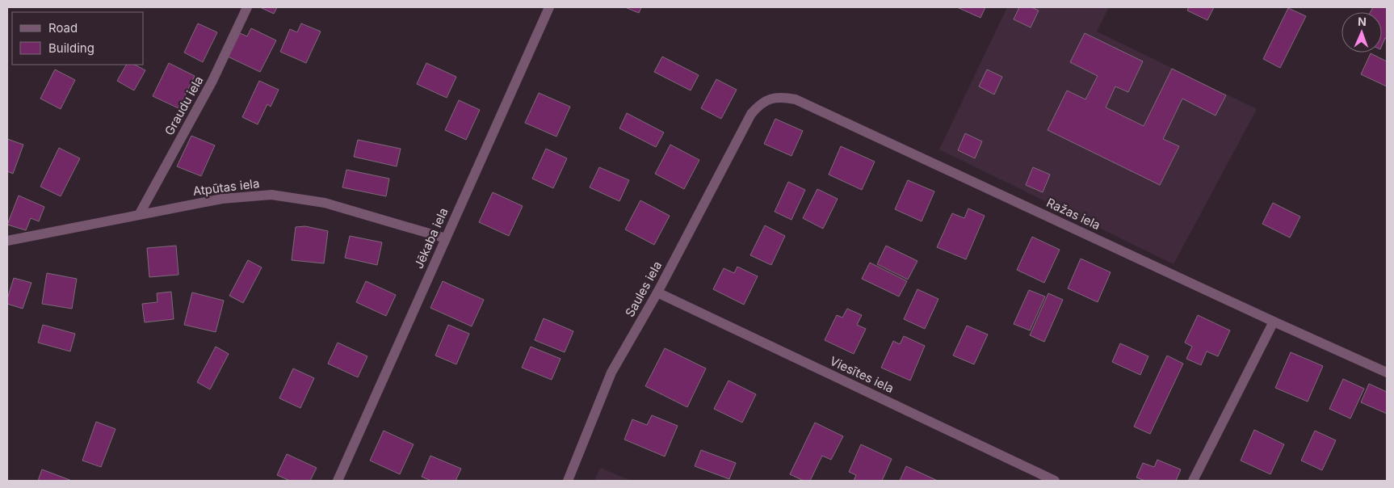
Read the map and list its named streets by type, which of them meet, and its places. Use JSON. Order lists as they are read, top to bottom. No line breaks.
{"streets":{"street":["Graudu iela","Atpūtas iela","Ražas iela","Jēkaba iela","Saules iela","Viesītes iela"]},"crossings":[["Graudu iela","Atpūtas iela"],["Atpūtas iela","Jēkaba iela"],["Ražas iela","Saules iela"],["Saules iela","Viesītes iela"]],"legend":["Road","Building"],"north":"top"}
